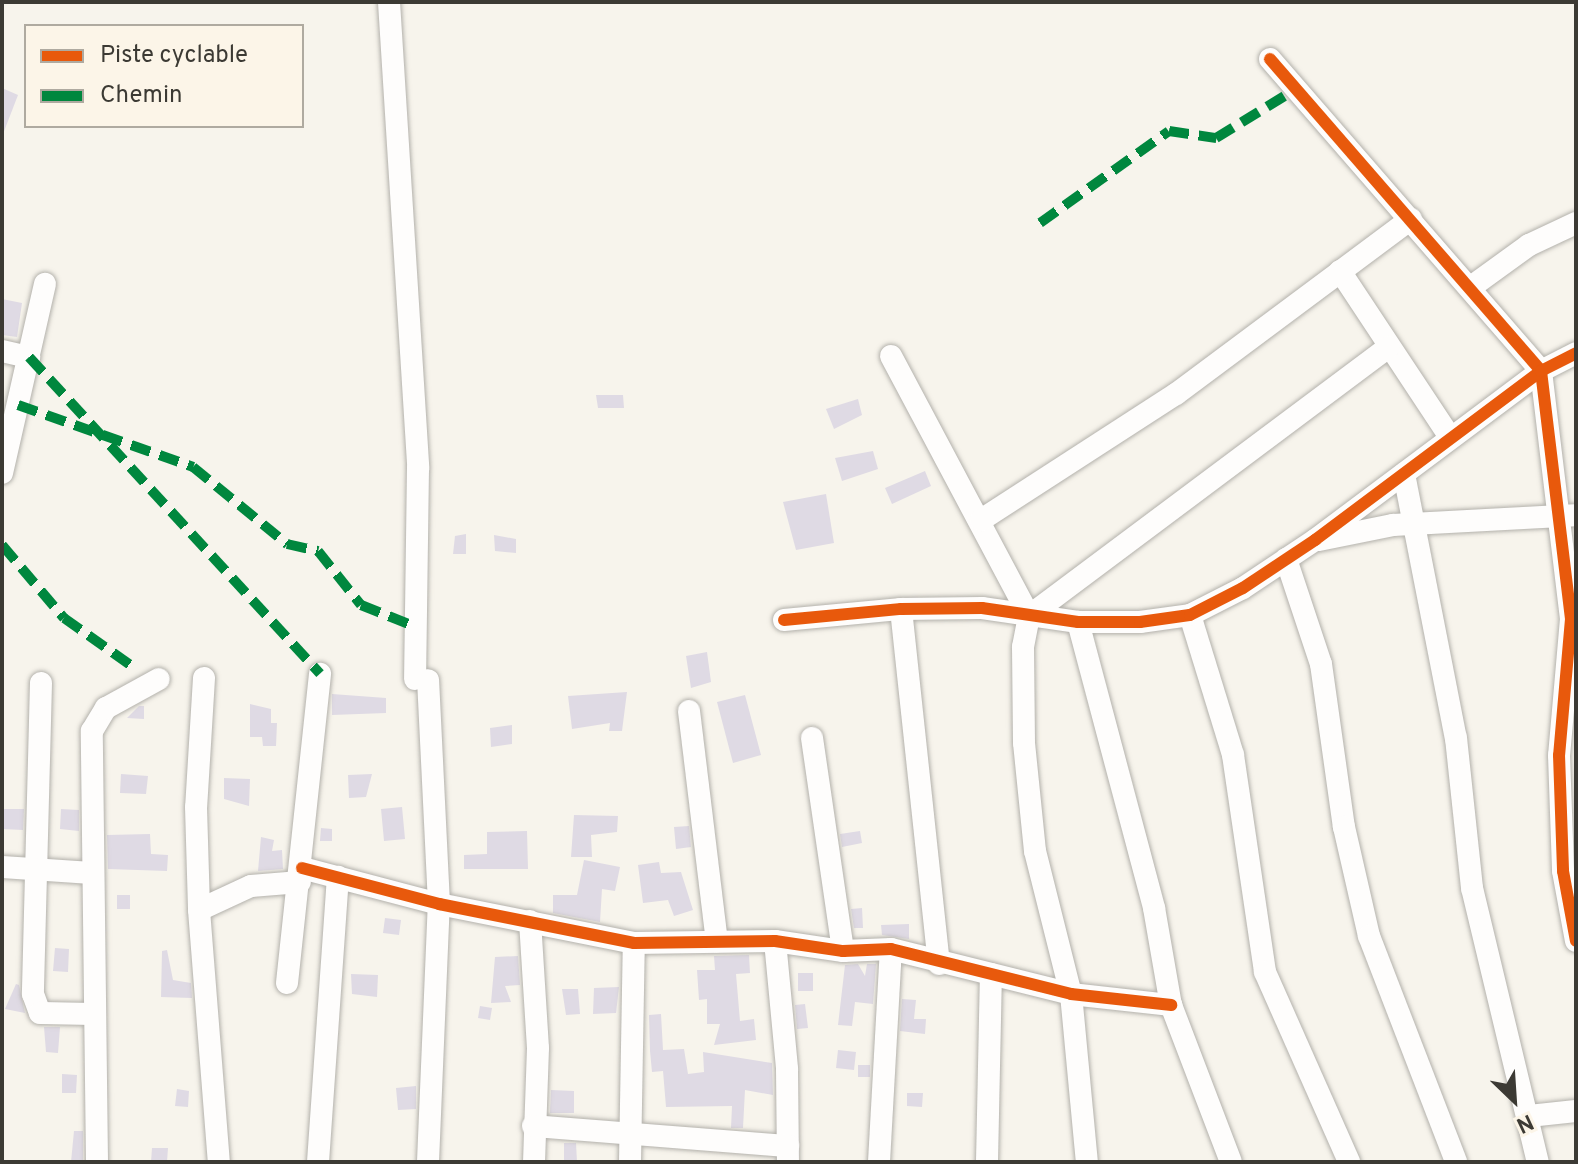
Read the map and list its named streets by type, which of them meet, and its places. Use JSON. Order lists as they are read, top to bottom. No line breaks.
{"legend":["Piste cyclable","Chemin"],"north":"bottom right"}
